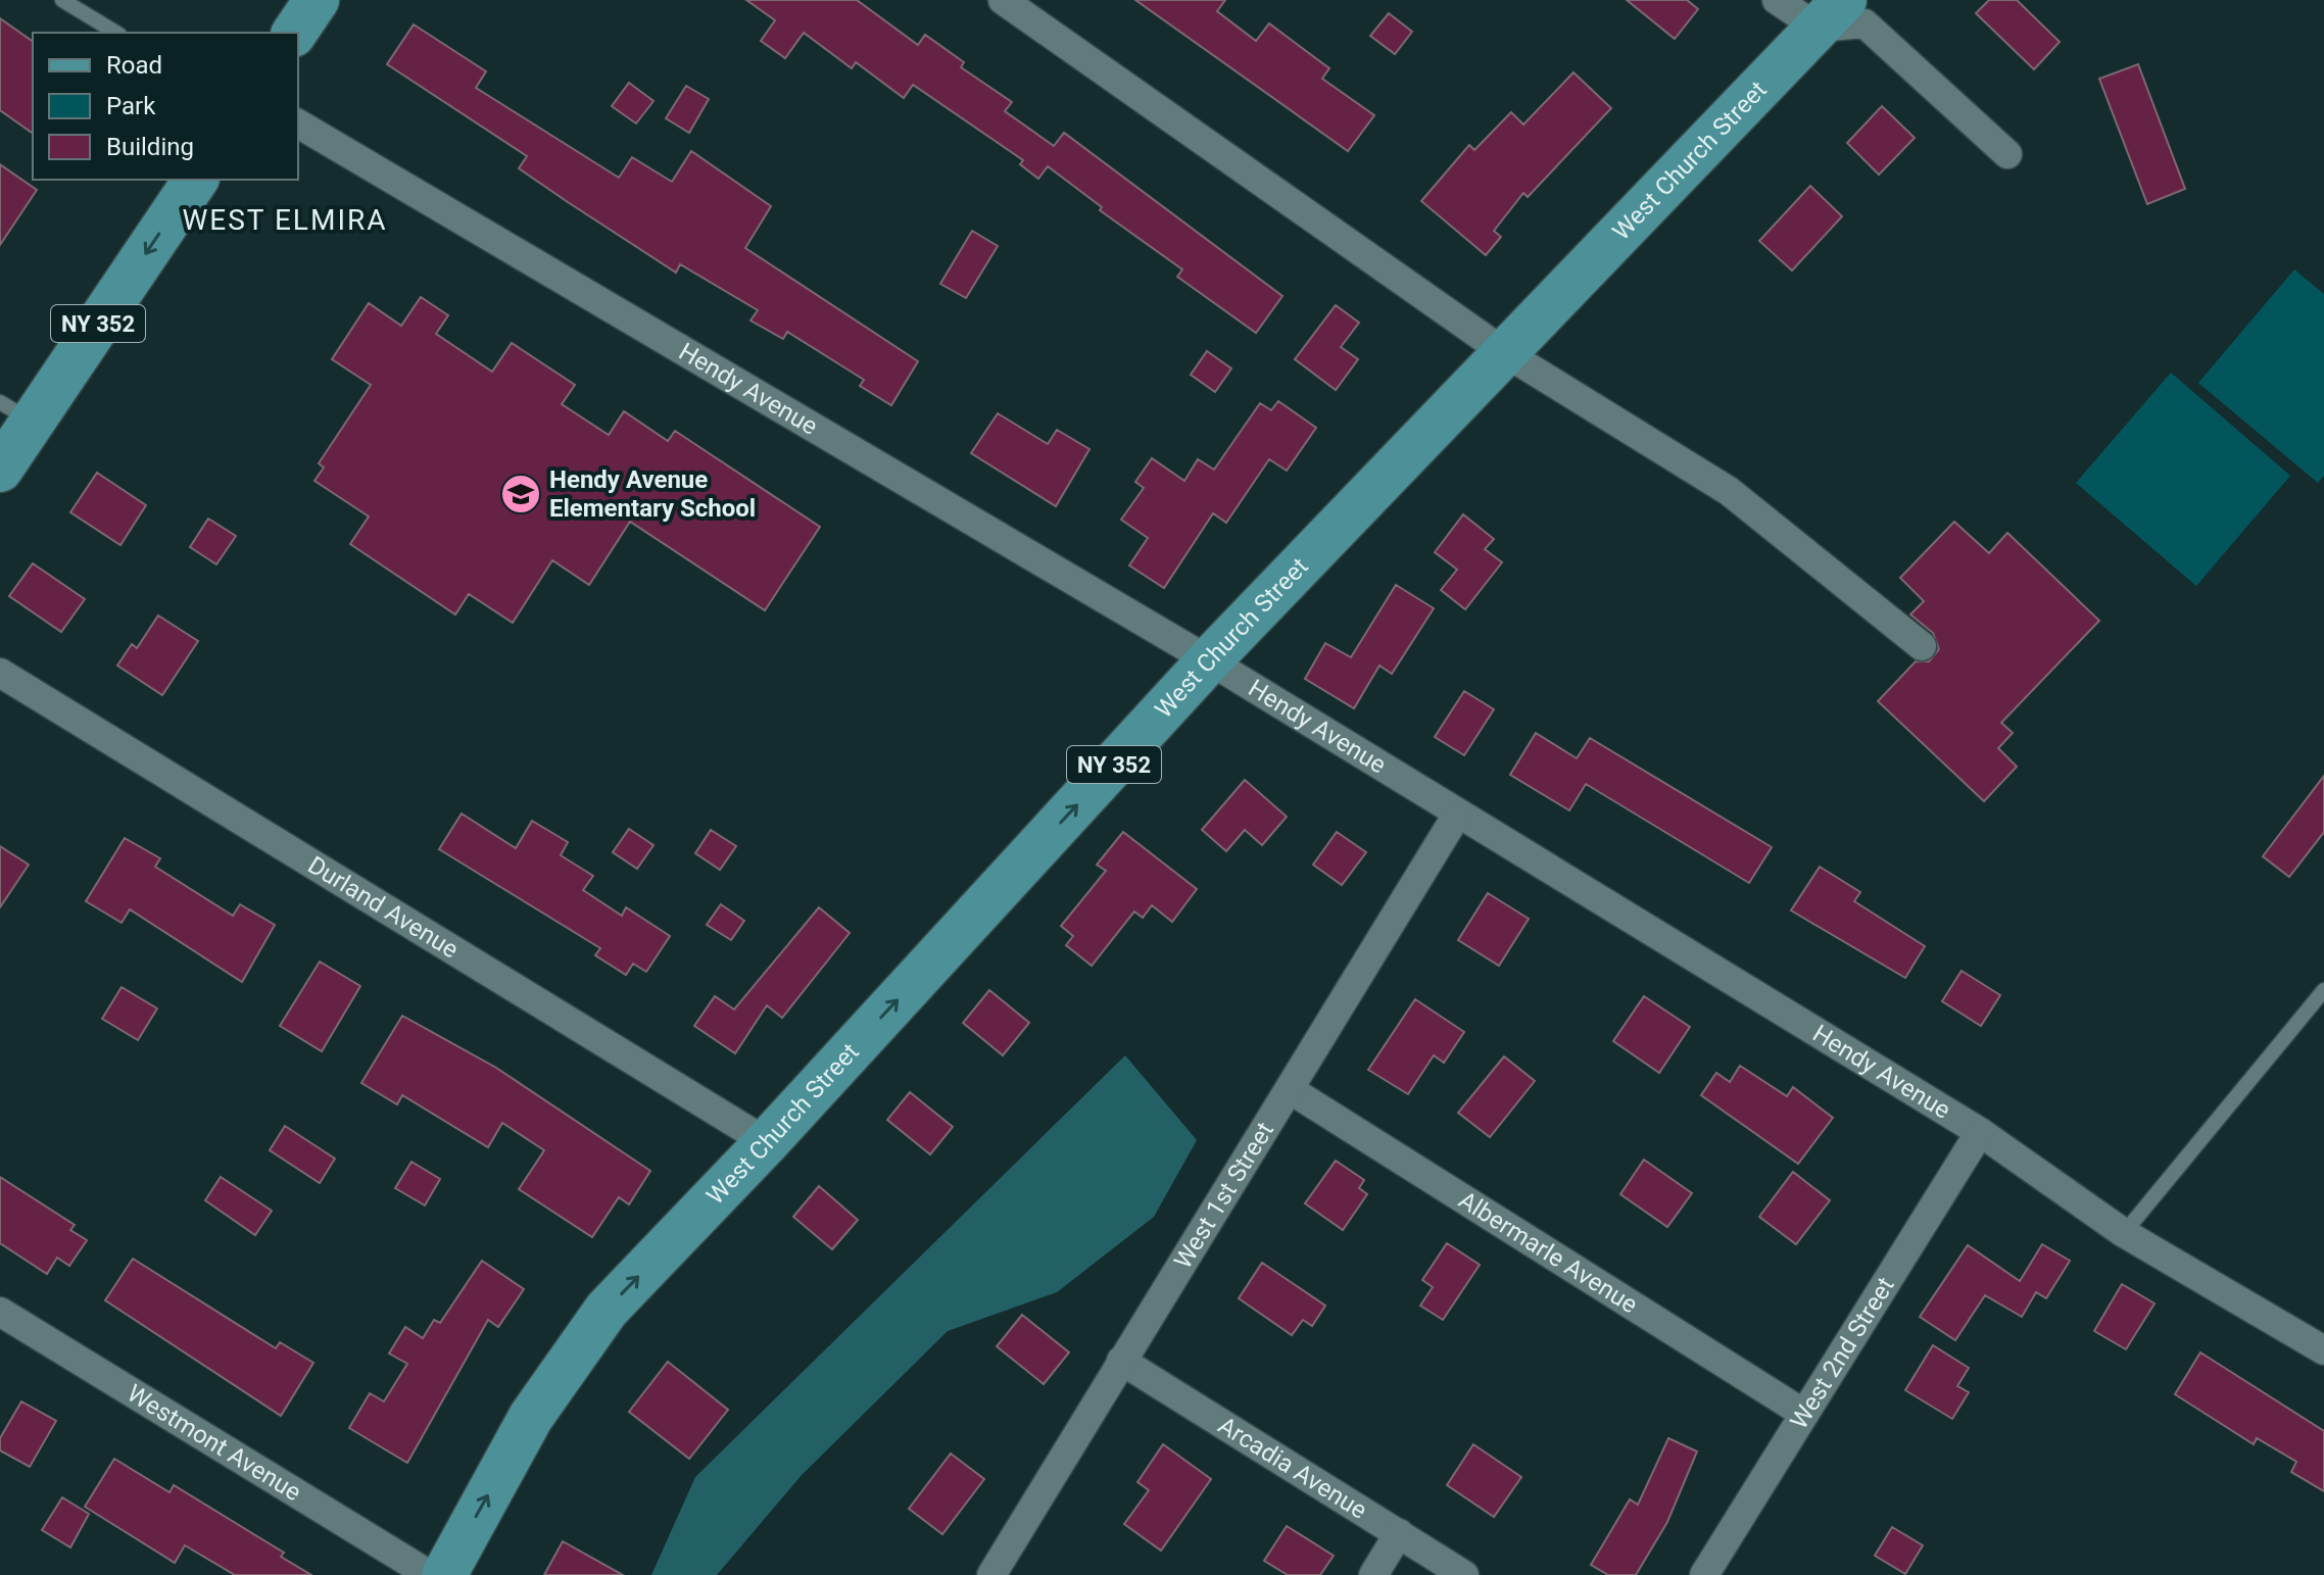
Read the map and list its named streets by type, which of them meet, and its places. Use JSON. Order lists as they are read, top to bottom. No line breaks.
{"streets":{"main road":["West Church Street","NY 352"],"street":["Hendy Avenue","Durland Avenue","West 1st Street","Albermarle Avenue","West 2nd Street","Westmont Avenue","Arcadia Avenue"]},"crossings":[["West Church Street","Hendy Avenue"],["West Church Street","Durland Avenue"],["Hendy Avenue","West 1st Street"],["Hendy Avenue","West 2nd Street"],["West 1st Street","Albermarle Avenue"],["West 1st Street","Arcadia Avenue"],["Albermarle Avenue","West 2nd Street"]],"one_way":["West Church Street"],"districts":["WEST ELMIRA"],"places":{"school or university":["Hendy Avenue Elementary School"]},"legend":["Road","Park","Building"]}
